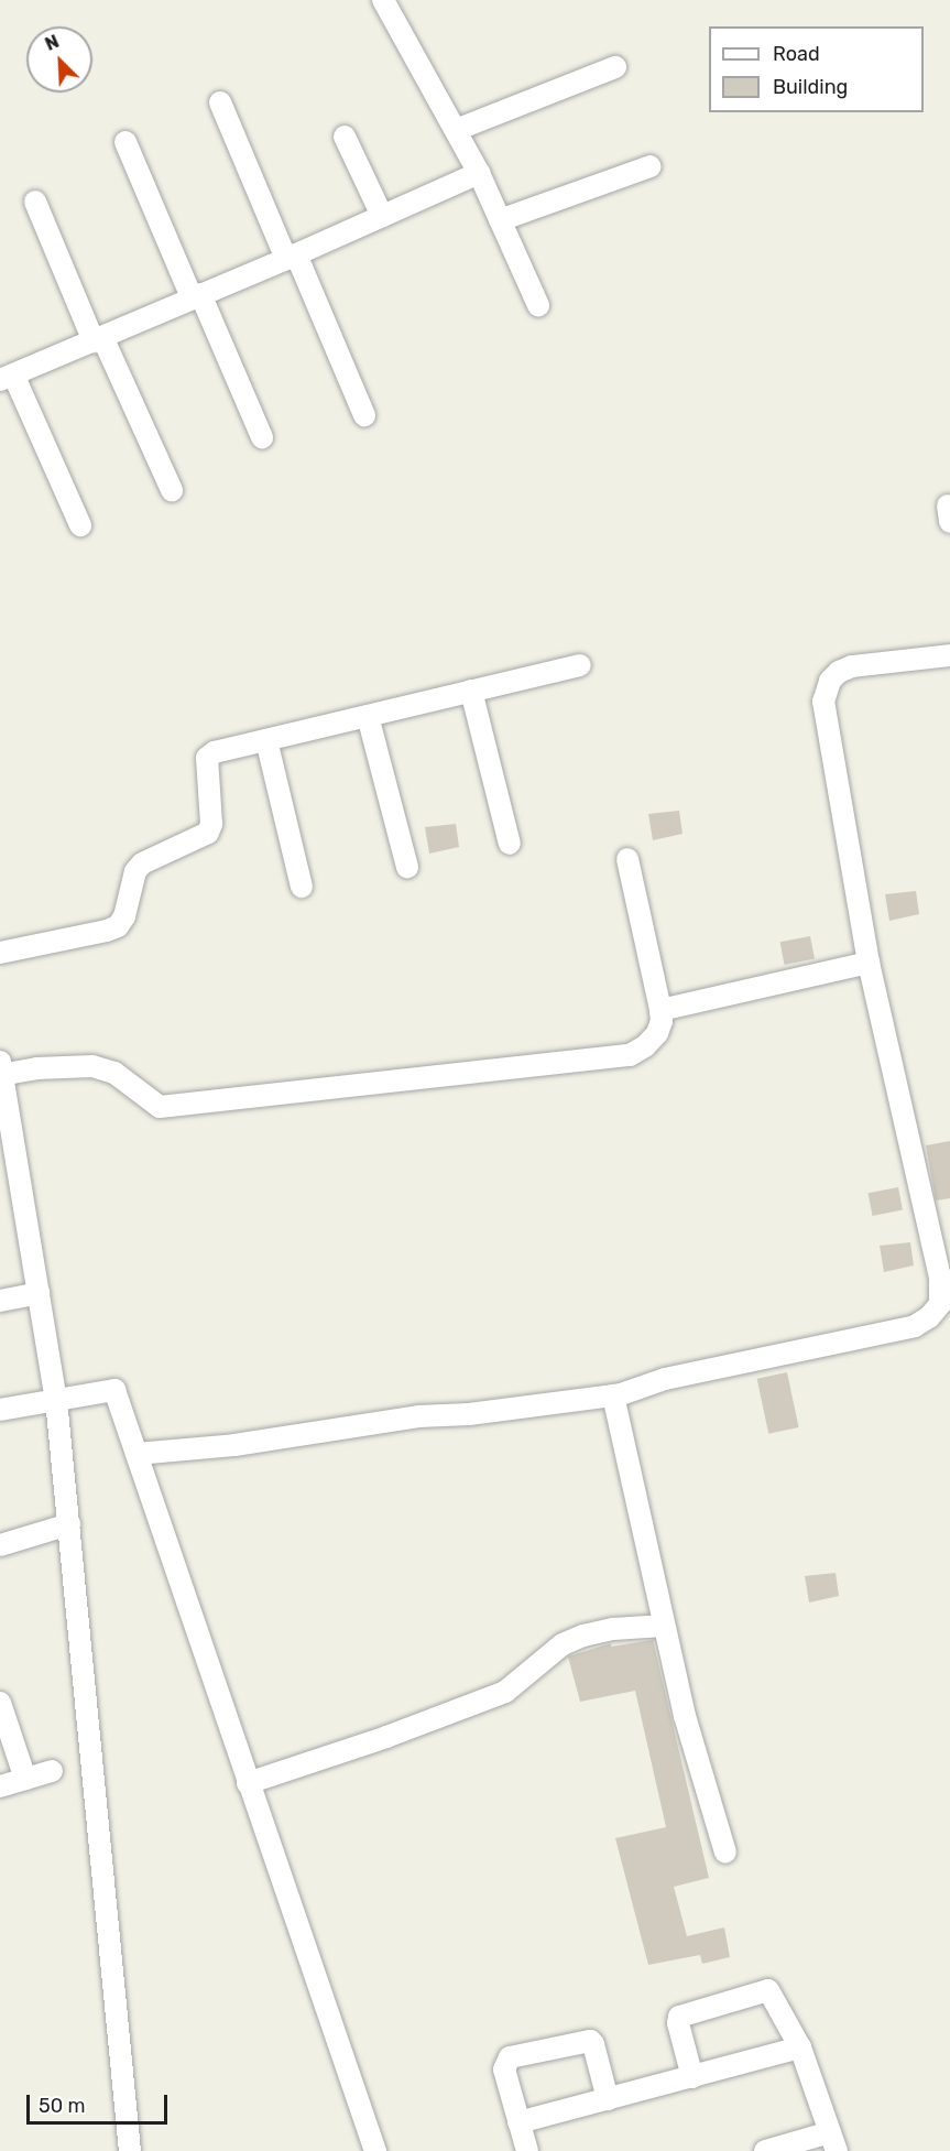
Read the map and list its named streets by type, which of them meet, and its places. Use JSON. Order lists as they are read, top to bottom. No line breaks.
{"legend":["Road","Building"],"scale_bar":"50 m","north":"top left"}
